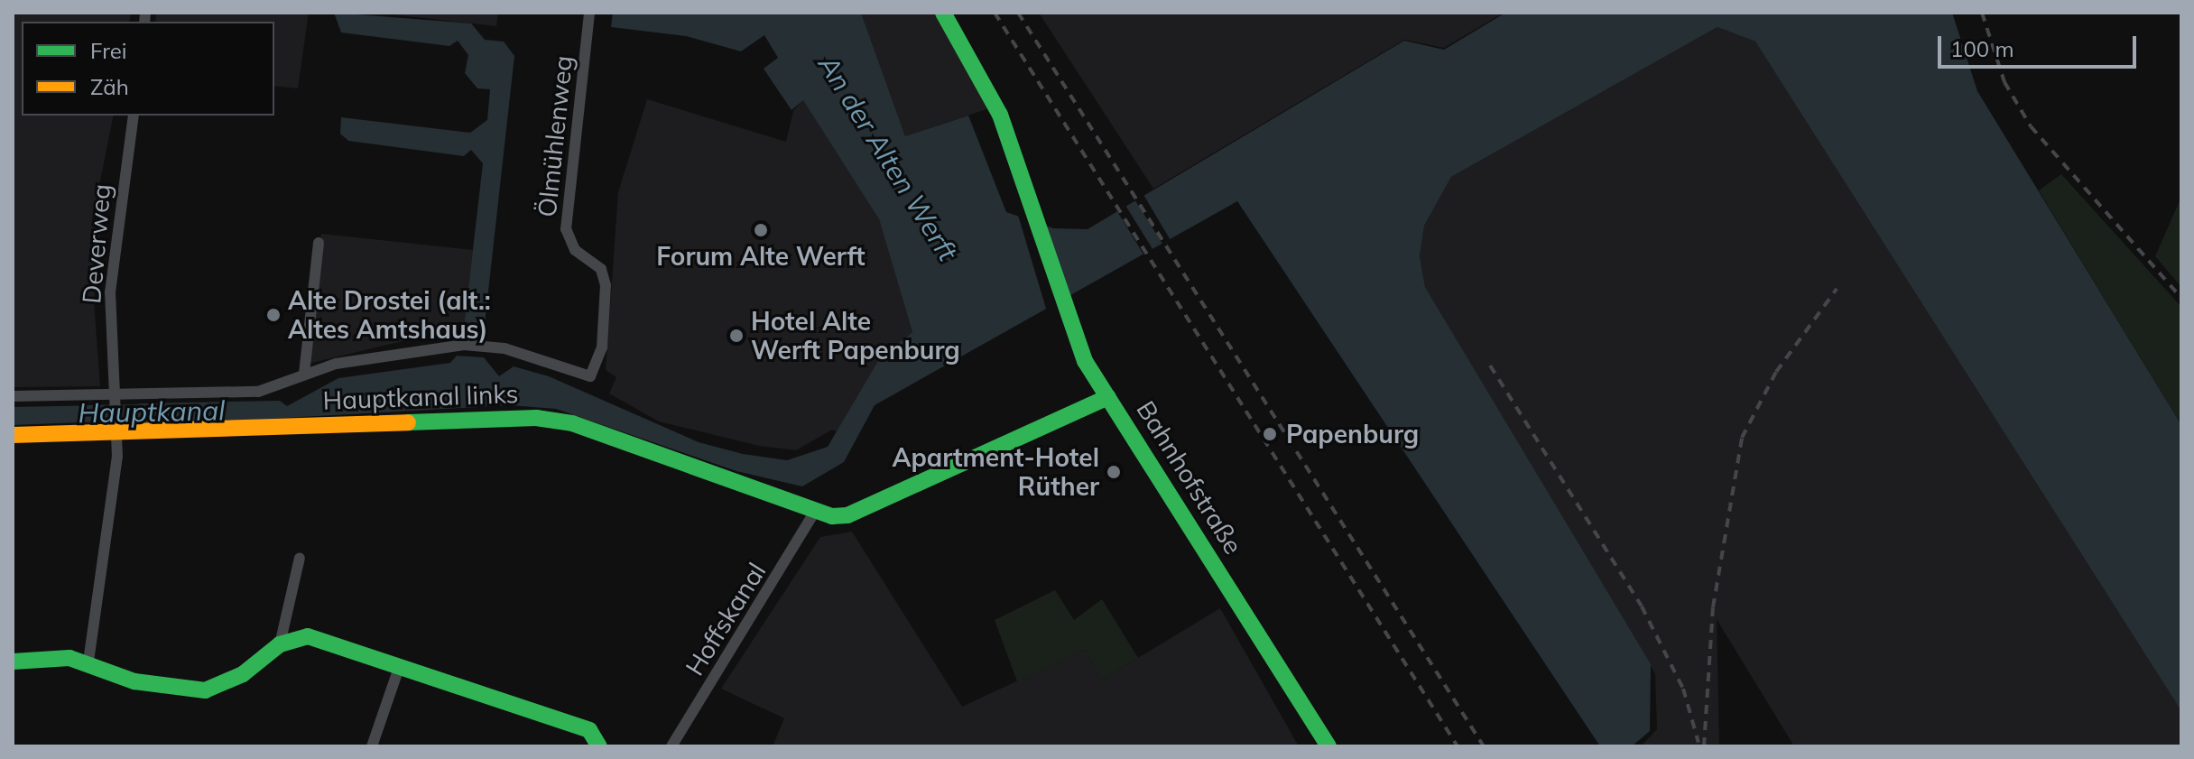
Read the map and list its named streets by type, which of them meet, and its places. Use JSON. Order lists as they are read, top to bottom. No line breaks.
{"streets":{"street":["Ölmühlenweg","Deverweg","Hauptkanal links","Bahnhofstraße","Hoffskanal"]},"crossings":[["Deverweg","Hauptkanal links"],["Hauptkanal links","Bahnhofstraße"],["Hauptkanal links","Hoffskanal"],["Bahnhofstraße","Hoffskanal"]],"water":["An der Alten Werft","Hauptkanal"],"places":["Forum Alte Werft","Alte Drostei (alt.: Altes Amtshaus)","Hotel Alte Werft Papenburg","Papenburg","Apartment-Hotel Rüther"],"legend":["Frei","Zäh"],"scale_bar":"100 m"}
